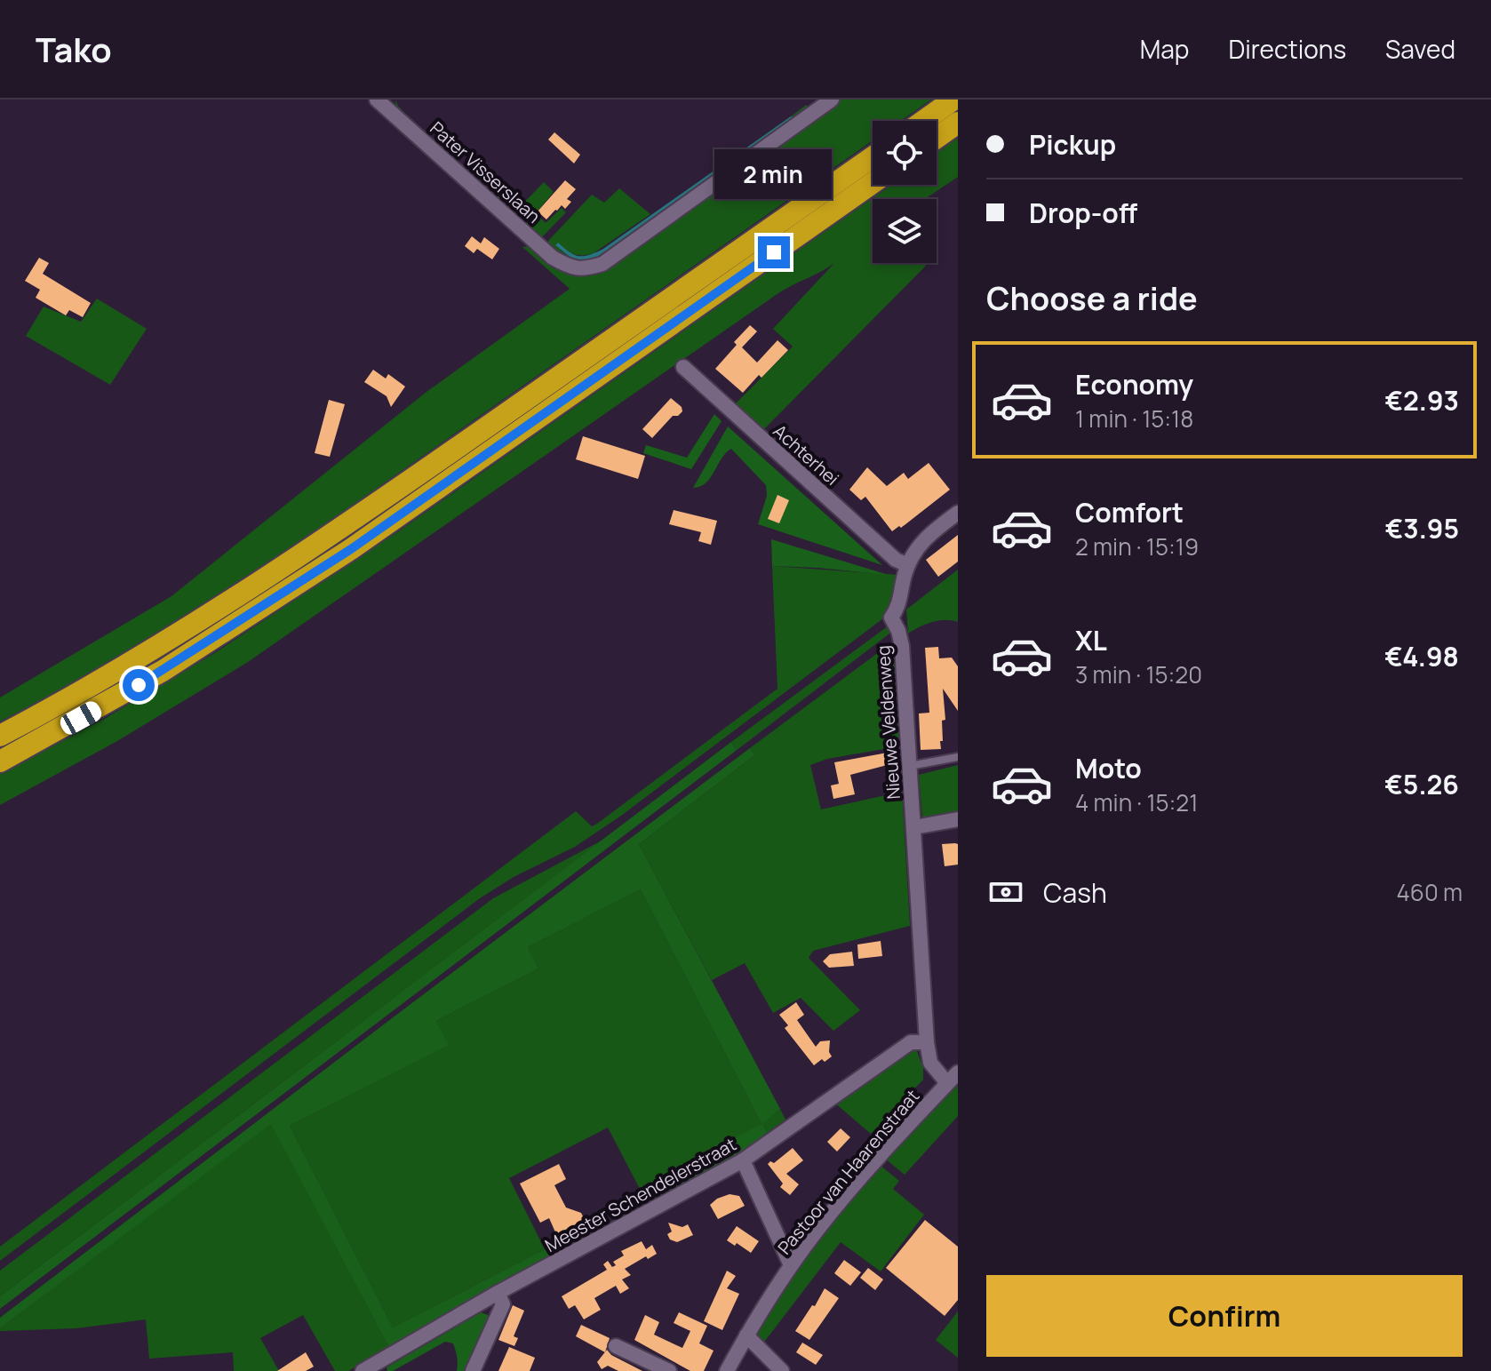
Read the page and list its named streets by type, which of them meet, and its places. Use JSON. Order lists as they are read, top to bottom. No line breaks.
{"streets":{"street":["Pater Visserslaan","Achterhei","Nieuwe Veldenweg","Pastoor van Haarenstraat","Meester Schendelerstraat"]},"crossings":[["Achterhei","Nieuwe Veldenweg"],["Nieuwe Veldenweg","Pastoor van Haarenstraat"],["Nieuwe Veldenweg","Meester Schendelerstraat"]],"page":{"header":"Tako","nav":["Map","Directions","Saved"],"banner":["Pickup","Drop-off"],"bubble":"2 min","heading":"Choose a ride","list":[{"name":"Economy","note":"1 min · 15:18","value":"€2.93"},{"name":"Comfort","note":"2 min · 15:19","value":"€3.95"},{"name":"XL","note":"3 min · 15:20","value":"€4.98"},{"name":"Moto","note":"4 min · 15:21","value":"€5.26"}],"pay":["Cash","460 m"],"buttons":"Confirm"}}
